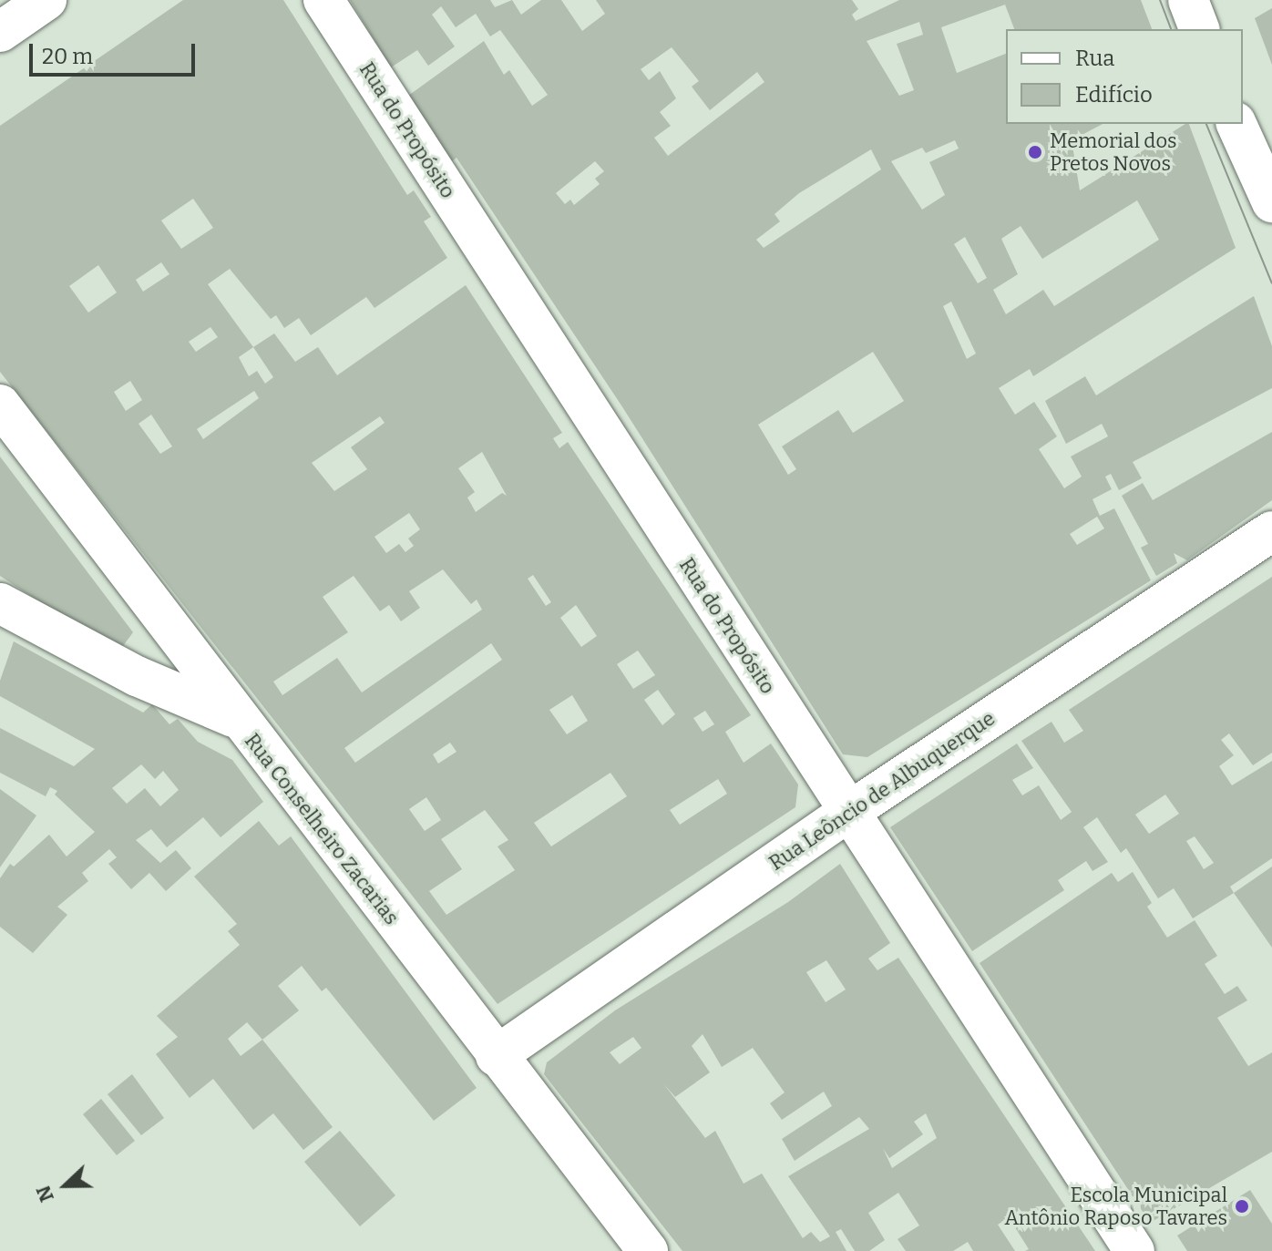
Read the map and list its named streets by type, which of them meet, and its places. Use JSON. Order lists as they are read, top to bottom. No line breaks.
{"streets":{"street":["Rua do Propósito","Rua Leôncio de Albuquerque","Rua Conselheiro Zacarias"]},"crossings":[["Rua do Propósito","Rua Leôncio de Albuquerque"],["Rua Leôncio de Albuquerque","Rua Conselheiro Zacarias"]],"places":["Memorial dos Pretos Novos","Escola Municipal Antônio Raposo Tavares"],"legend":["Rua","Edifício"],"scale_bar":"20 m","north":"left"}
